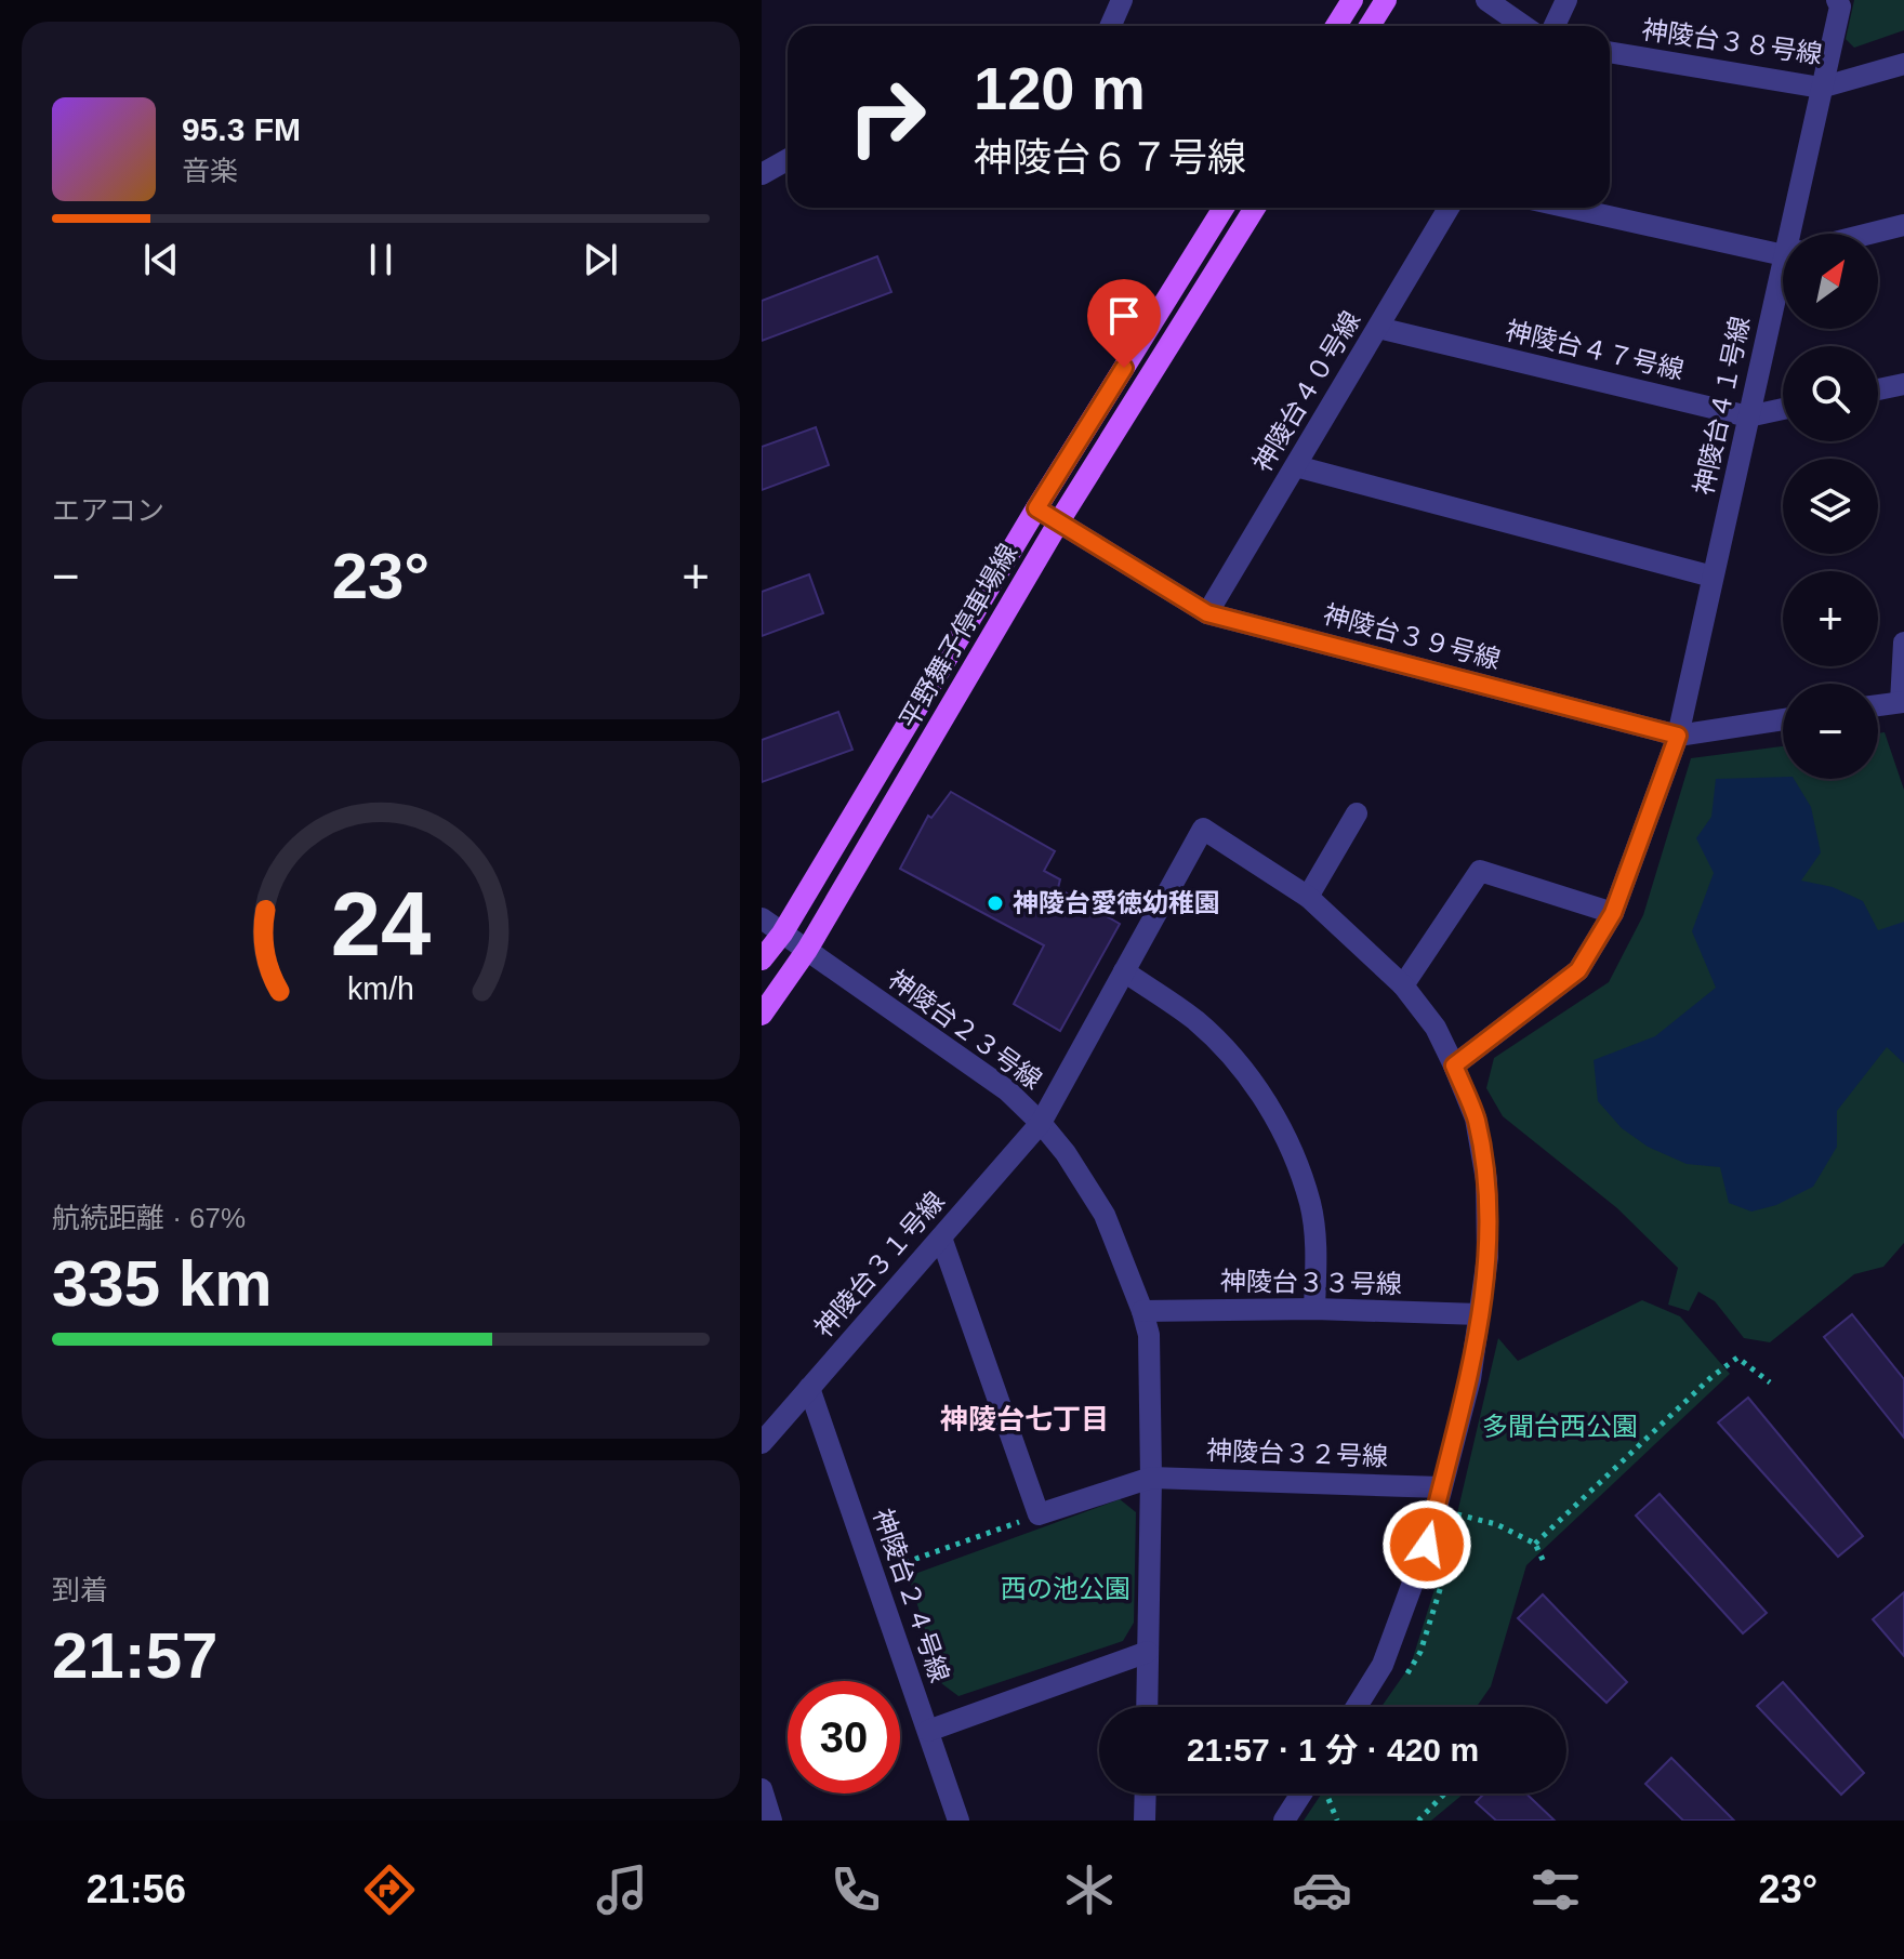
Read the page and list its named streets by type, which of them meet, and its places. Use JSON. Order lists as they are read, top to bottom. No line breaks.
{"streets":{"main road":["平野舞子停車場線"],"street":["神陵台３８号線","神陵台４７号線","神陵台４０号線","神陵台４１号線","神陵台３９号線","神陵台２３号線","神陵台３１号線","神陵台３３号線","神陵台３２号線","神陵台２４号線"]},"crossings":[["神陵台３８号線","神陵台４１号線"],["神陵台４７号線","神陵台４０号線"],["神陵台４７号線","神陵台４１号線"],["神陵台４０号線","神陵台３９号線"],["神陵台４１号線","神陵台３９号線"],["平野舞子停車場線","神陵台３９号線"],["平野舞子停車場線","神陵台２３号線"],["神陵台２３号線","神陵台３１号線"],["神陵台２３号線","神陵台３３号線"],["神陵台２３号線","神陵台３２号線"],["神陵台３１号線","神陵台２４号線"]],"districts":["神陵台七丁目"],"parks":["多聞台西公園","西の池公園"],"places":["神陵台愛徳幼稚園"],"north":"top right","page":{"turn":["120 m","神陵台６７号線"],"song":["95.3 FM","音楽"],"map_buttons":["+","−"],"tile":["エアコン",["航続距離 · 67%","335 km"],["到着","21:57"]],"heat":["−","23°","+"],"limit":"30","trip":"21:57 · 1 分 · 420 m","tabs":["21:56","23°"],"gauge":["24","km/h"]}}
